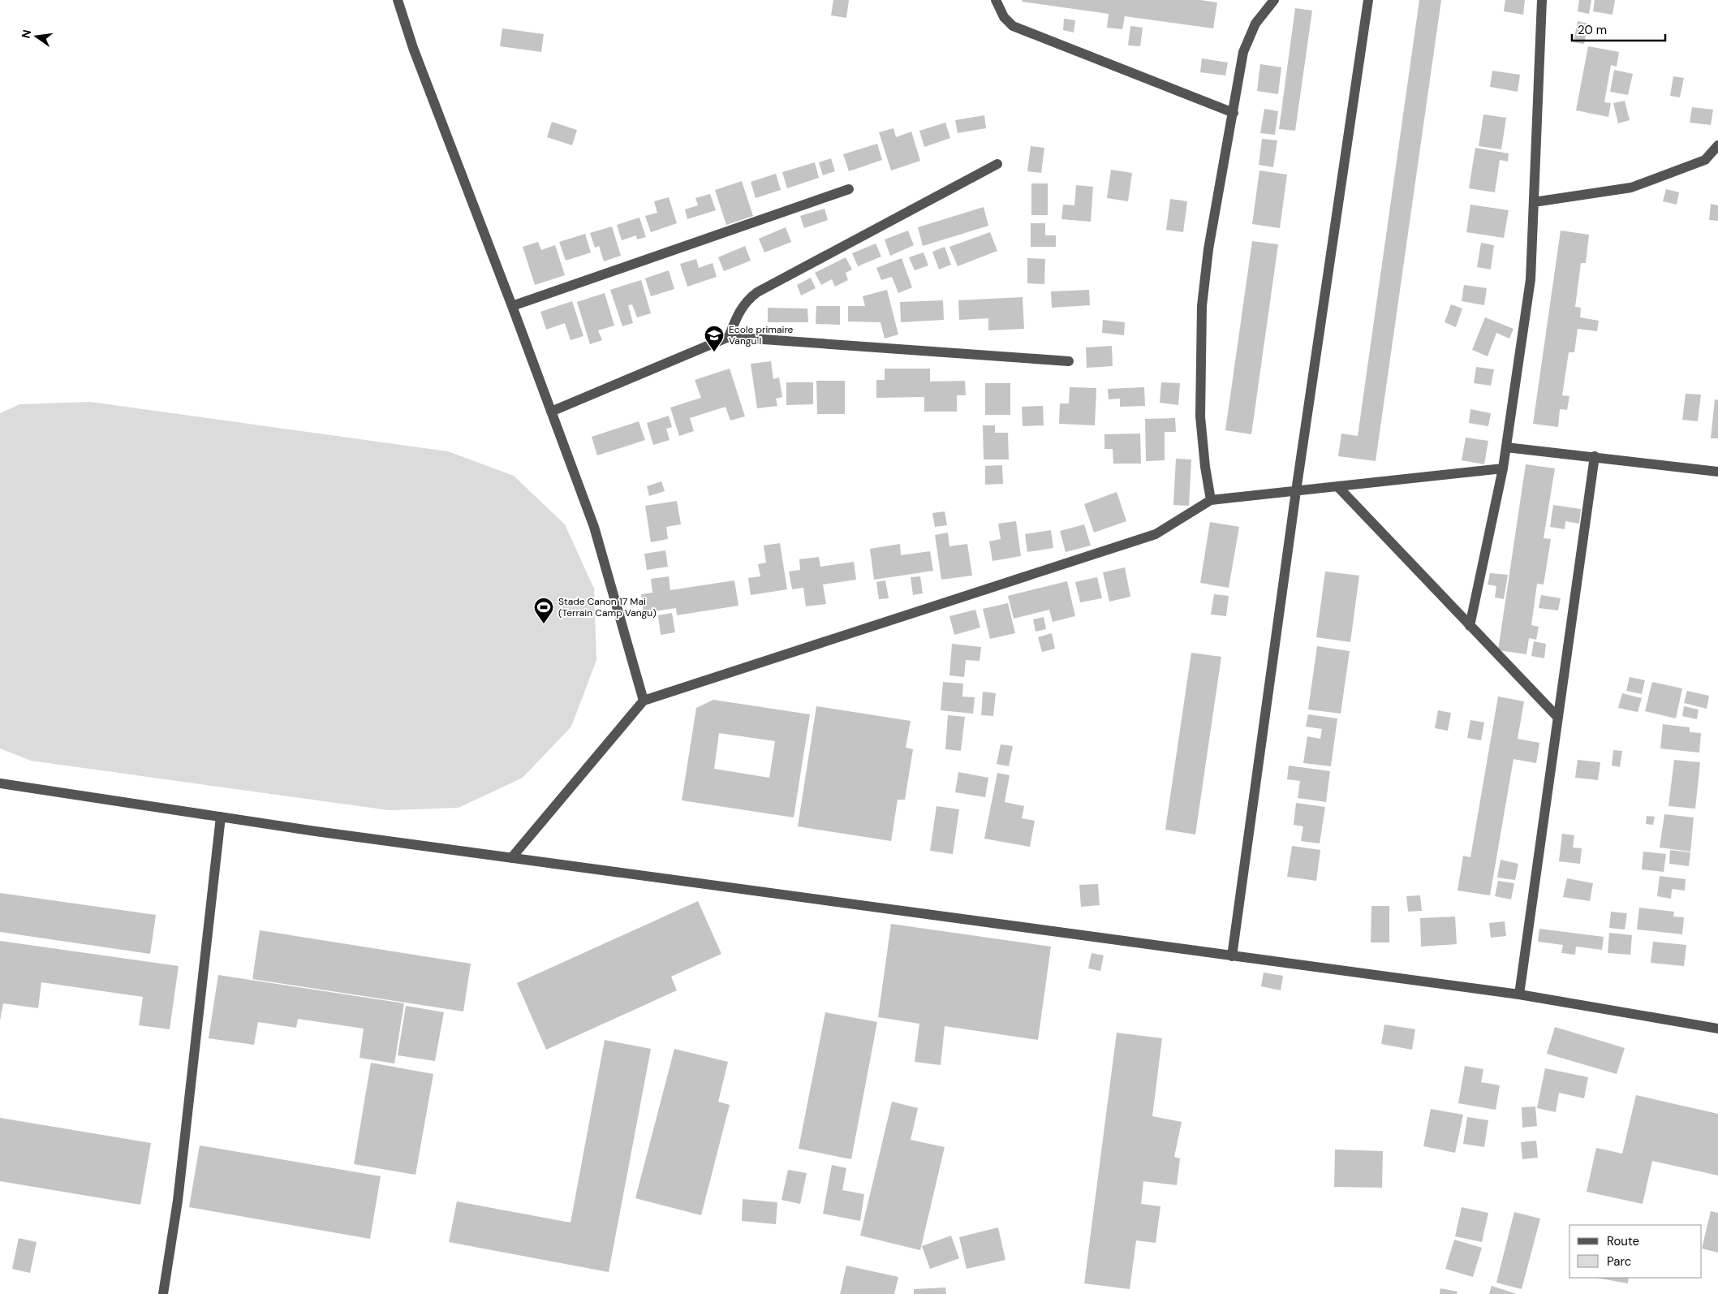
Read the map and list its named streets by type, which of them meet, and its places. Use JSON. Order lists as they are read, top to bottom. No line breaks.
{"places":{"school or university":["Ecole primaire Vangu I"],"sports":["Stade Canon 17 Mai (Terrain Camp Vangu)"]},"legend":["Route","Parc"],"scale_bar":"20 m","north":"left"}
